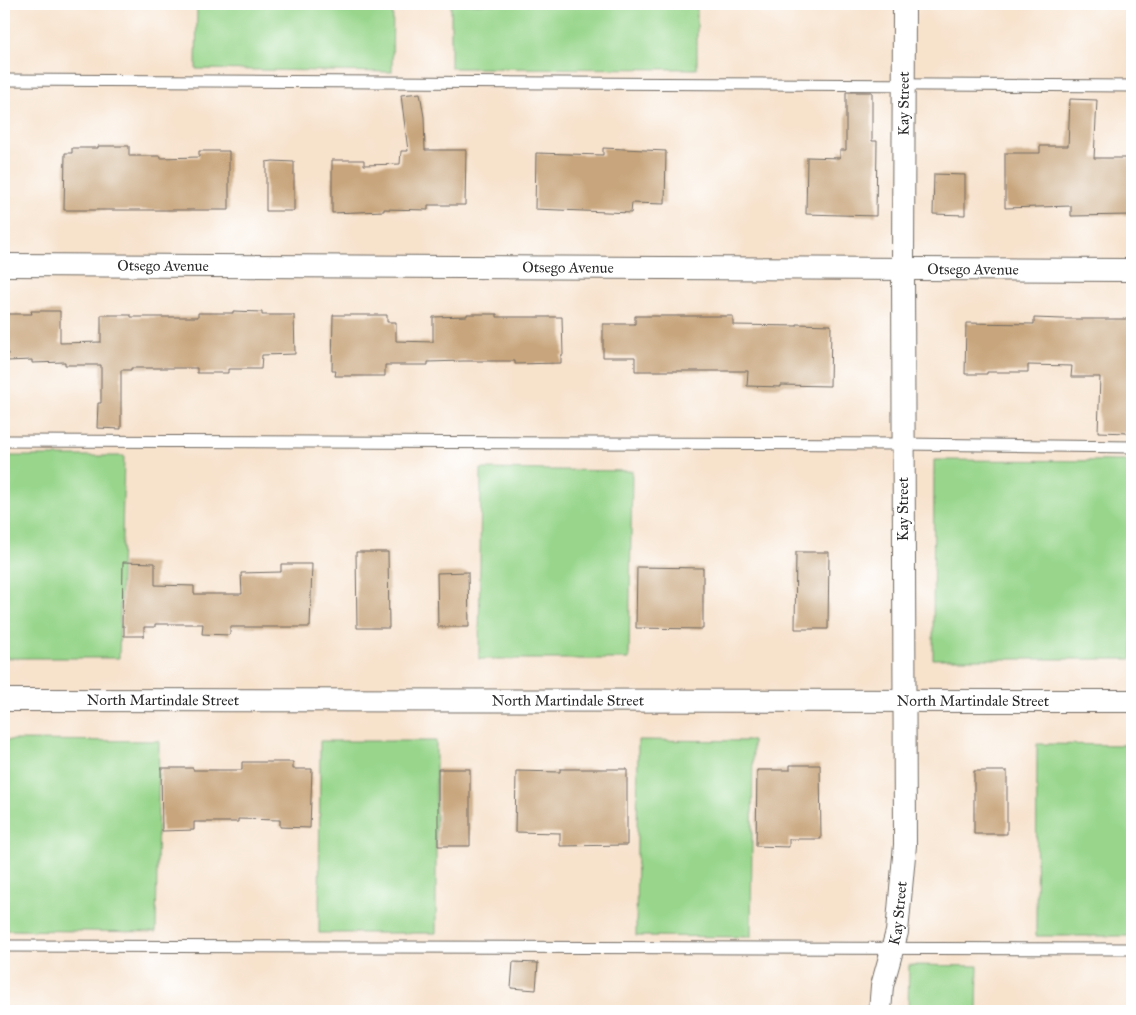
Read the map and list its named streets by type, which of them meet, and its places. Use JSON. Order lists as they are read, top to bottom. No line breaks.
{"streets":{"street":["Kay Street","Otsego Avenue","North Martindale Street"]},"crossings":[["Kay Street","Otsego Avenue"],["Kay Street","North Martindale Street"]]}
